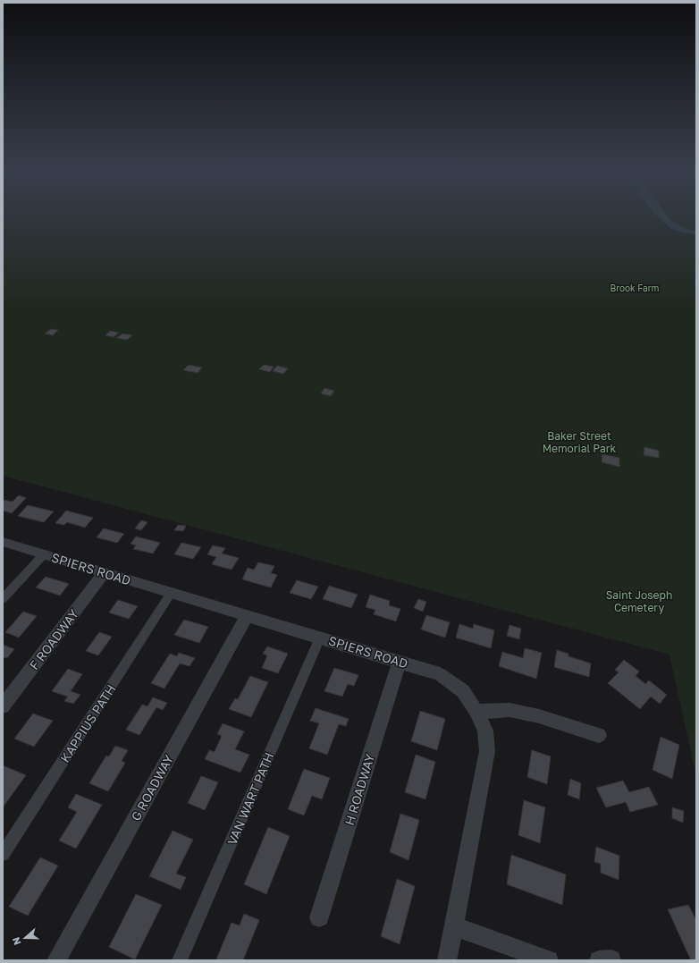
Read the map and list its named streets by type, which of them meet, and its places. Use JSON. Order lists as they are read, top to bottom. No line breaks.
{"streets":{"street":["SPIERS ROAD","F ROADWAY","KAPPIUS PATH","G ROADWAY","H ROADWAY","VAN WART PATH"]},"crossings":[["SPIERS ROAD","F ROADWAY"],["SPIERS ROAD","KAPPIUS PATH"],["SPIERS ROAD","G ROADWAY"],["SPIERS ROAD","H ROADWAY"],["SPIERS ROAD","VAN WART PATH"]],"parks":["Brook Farm","Baker Street Memorial Park","Saint Joseph Cemetery"],"north":"left"}
